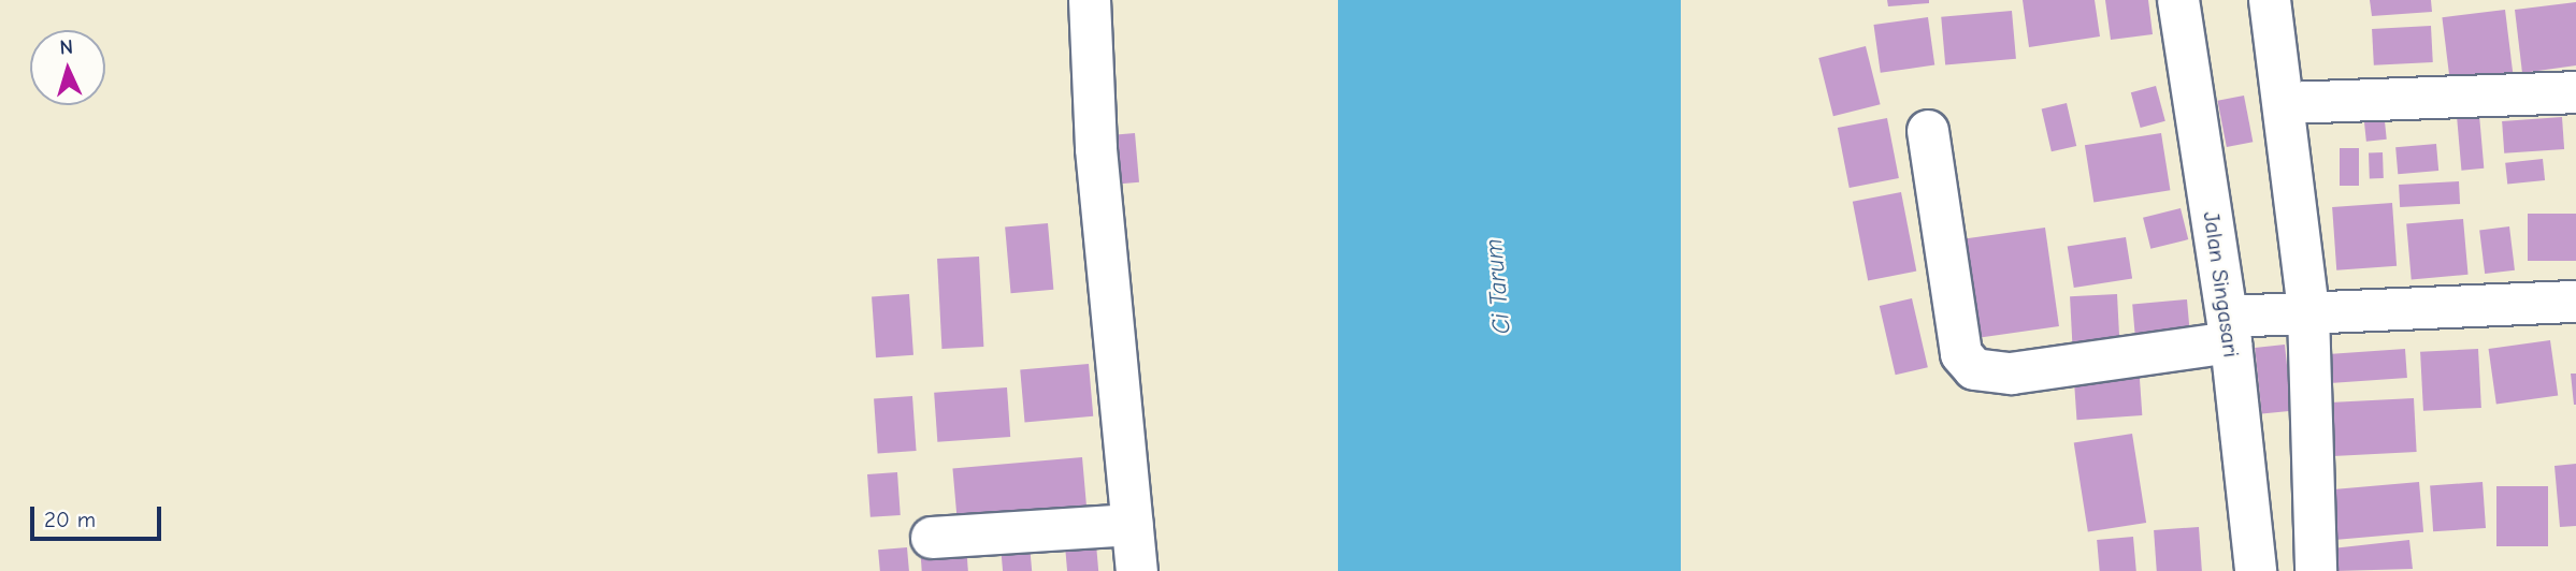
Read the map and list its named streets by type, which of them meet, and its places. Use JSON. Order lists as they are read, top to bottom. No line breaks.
{"streets":{"street":["Jalan Singasari"]},"water":["Ci Tarum"],"scale_bar":"20 m","north":"top"}
